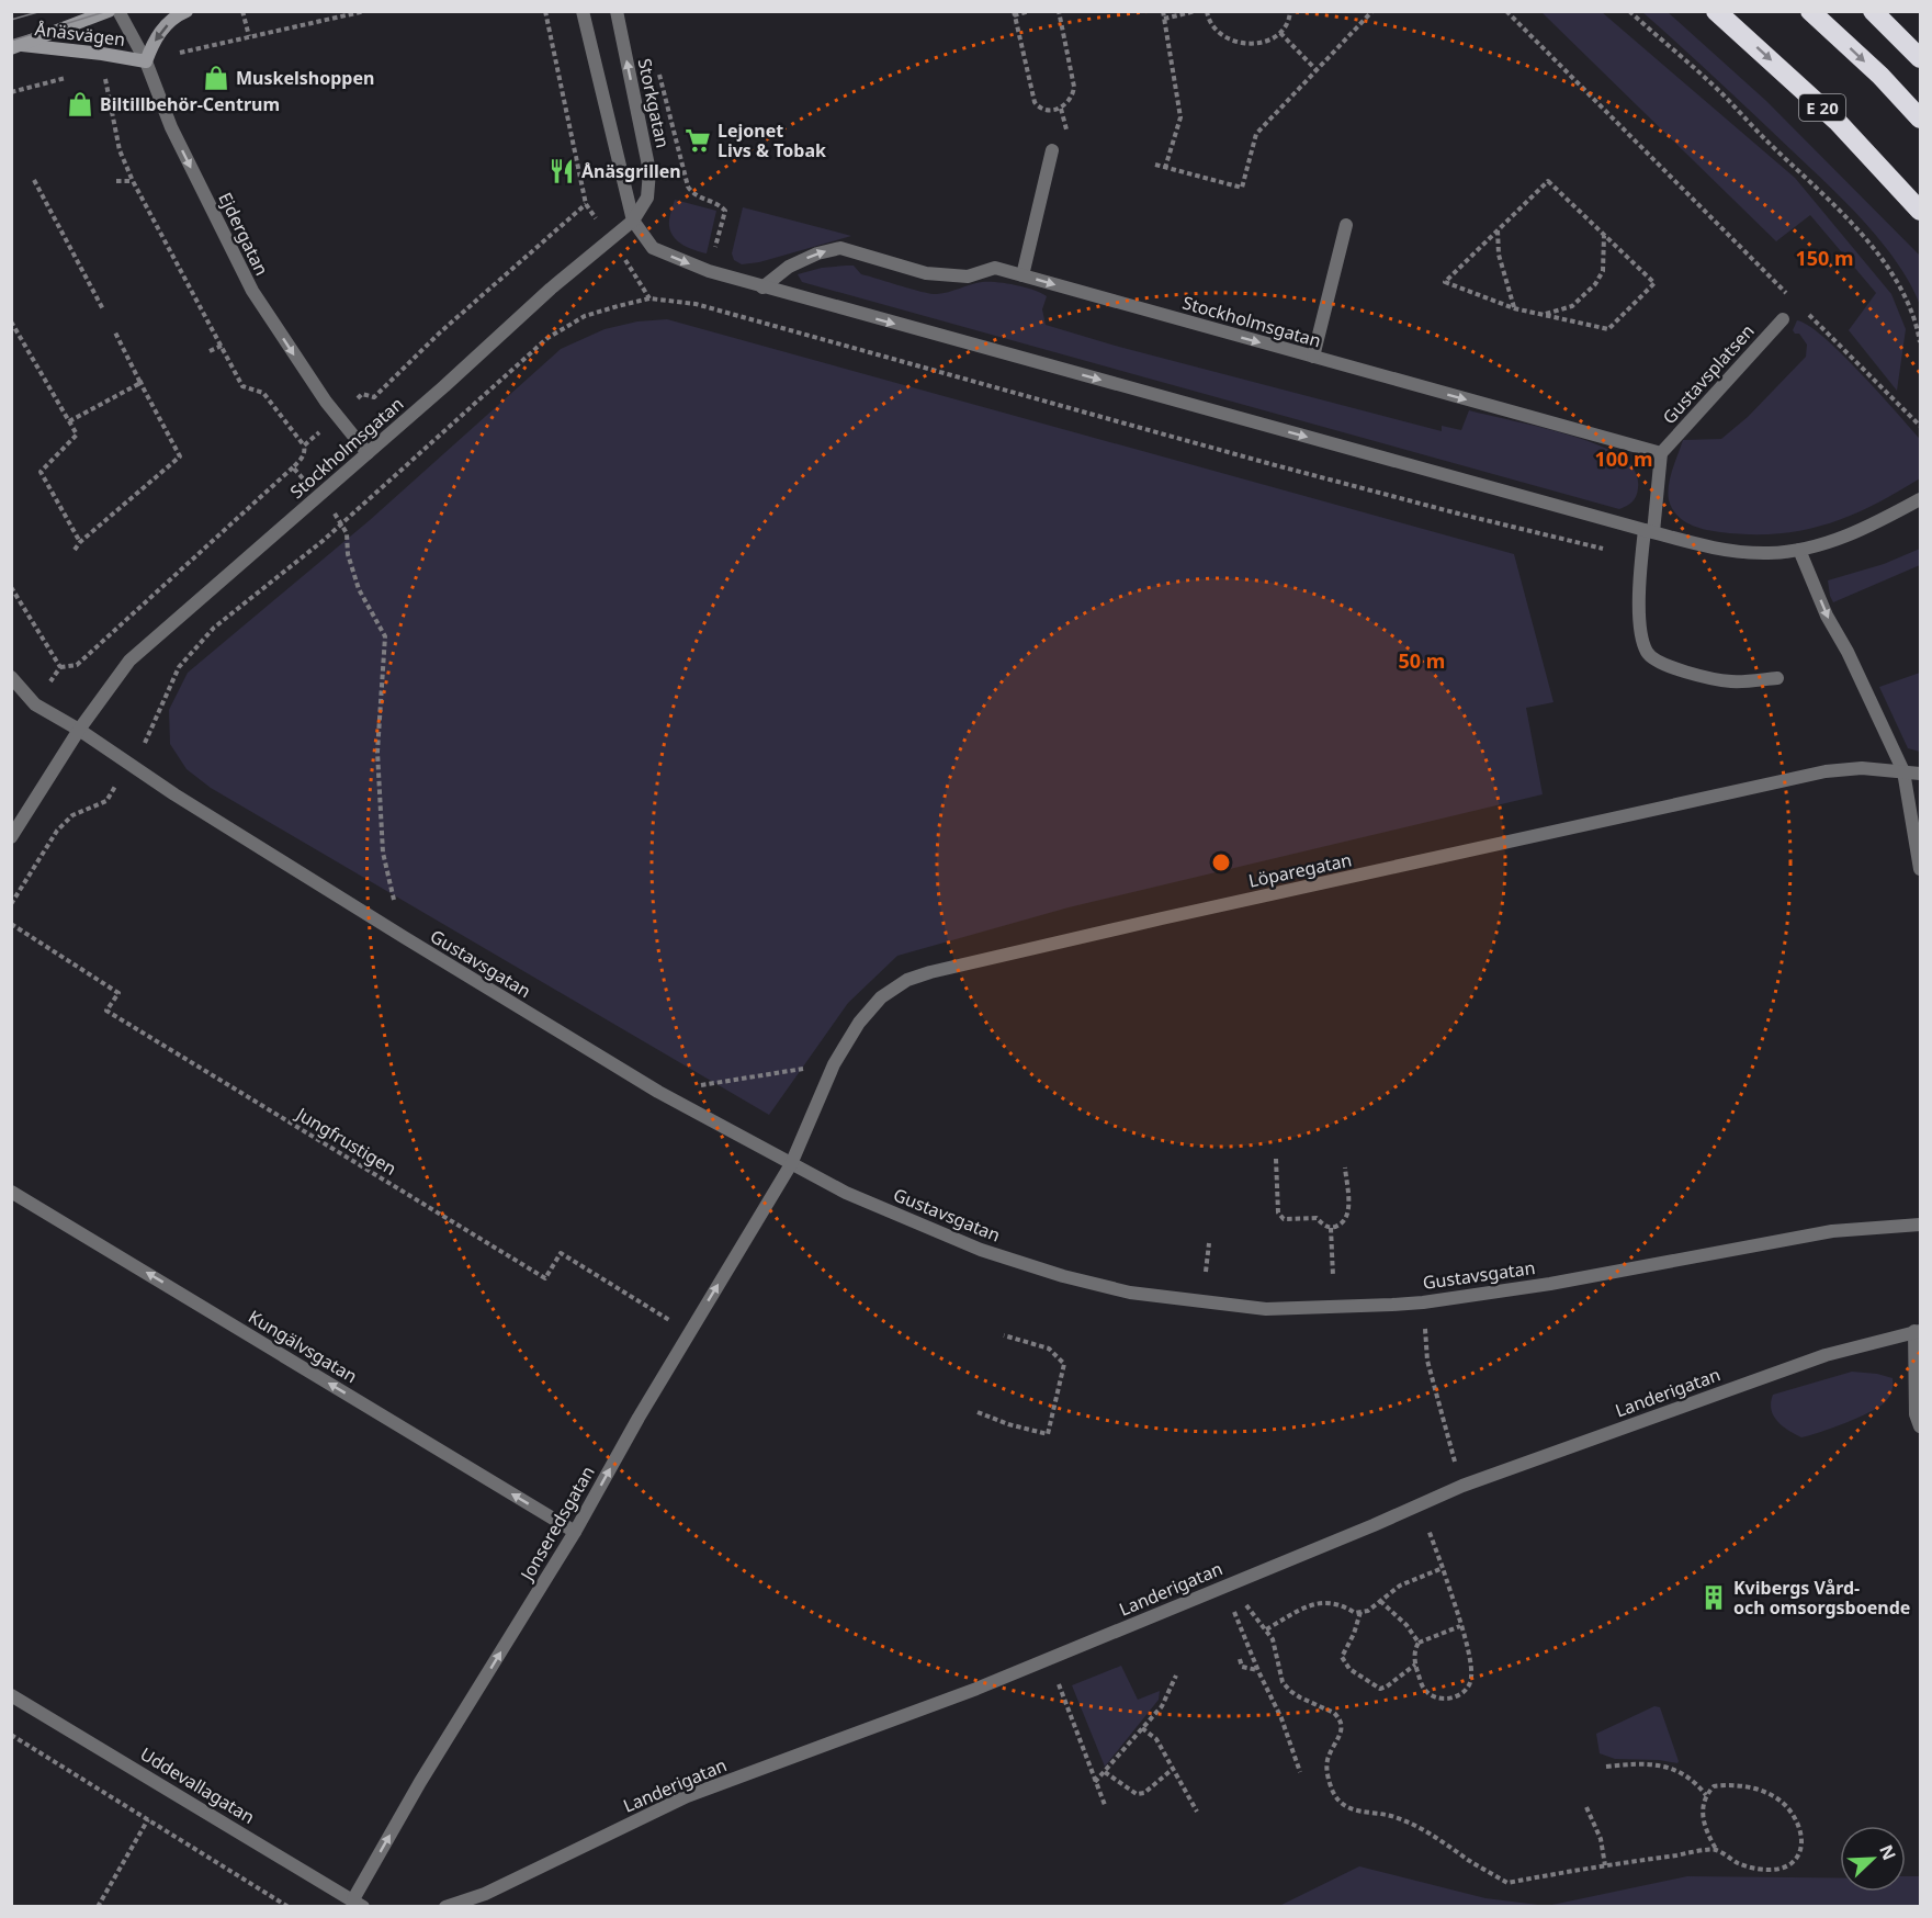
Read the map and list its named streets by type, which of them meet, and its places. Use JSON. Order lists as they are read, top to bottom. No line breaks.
{"streets":{"highway":["E 20"],"street":["Ånäsvägen","Storkgatan","Ejdergatan","Stockholmsgatan","Gustavsplatsen","Löparegatan","Gustavsgatan","Kungälvsgatan","Landerigatan","Jonseredsgatan","Uddevallagatan"],"path":["Jungfrustigen"]},"crossings":[["Ånäsvägen","Ejdergatan"],["Storkgatan","Stockholmsgatan"],["Ejdergatan","Stockholmsgatan"],["Stockholmsgatan","Gustavsplatsen"],["Stockholmsgatan","Gustavsgatan"],["Löparegatan","Gustavsgatan"],["Löparegatan","Jonseredsgatan"],["Gustavsgatan","Jonseredsgatan"],["Jungfrustigen","Jonseredsgatan"],["Kungälvsgatan","Jonseredsgatan"],["Jonseredsgatan","Uddevallagatan"]],"one_way":["Ejdergatan","Kungälvsgatan","Jonseredsgatan"],"places":{"shop":["Muskelshoppen","Biltillbehör-Centrum"],"supermarket":["Lejonet Livs & Tobak"],"restaurant":["Ånäsgrillen"],"building":["Kvibergs Vård- och omsorgsboende"]},"north":"top right","rings":["150 m","100 m","50 m"]}
